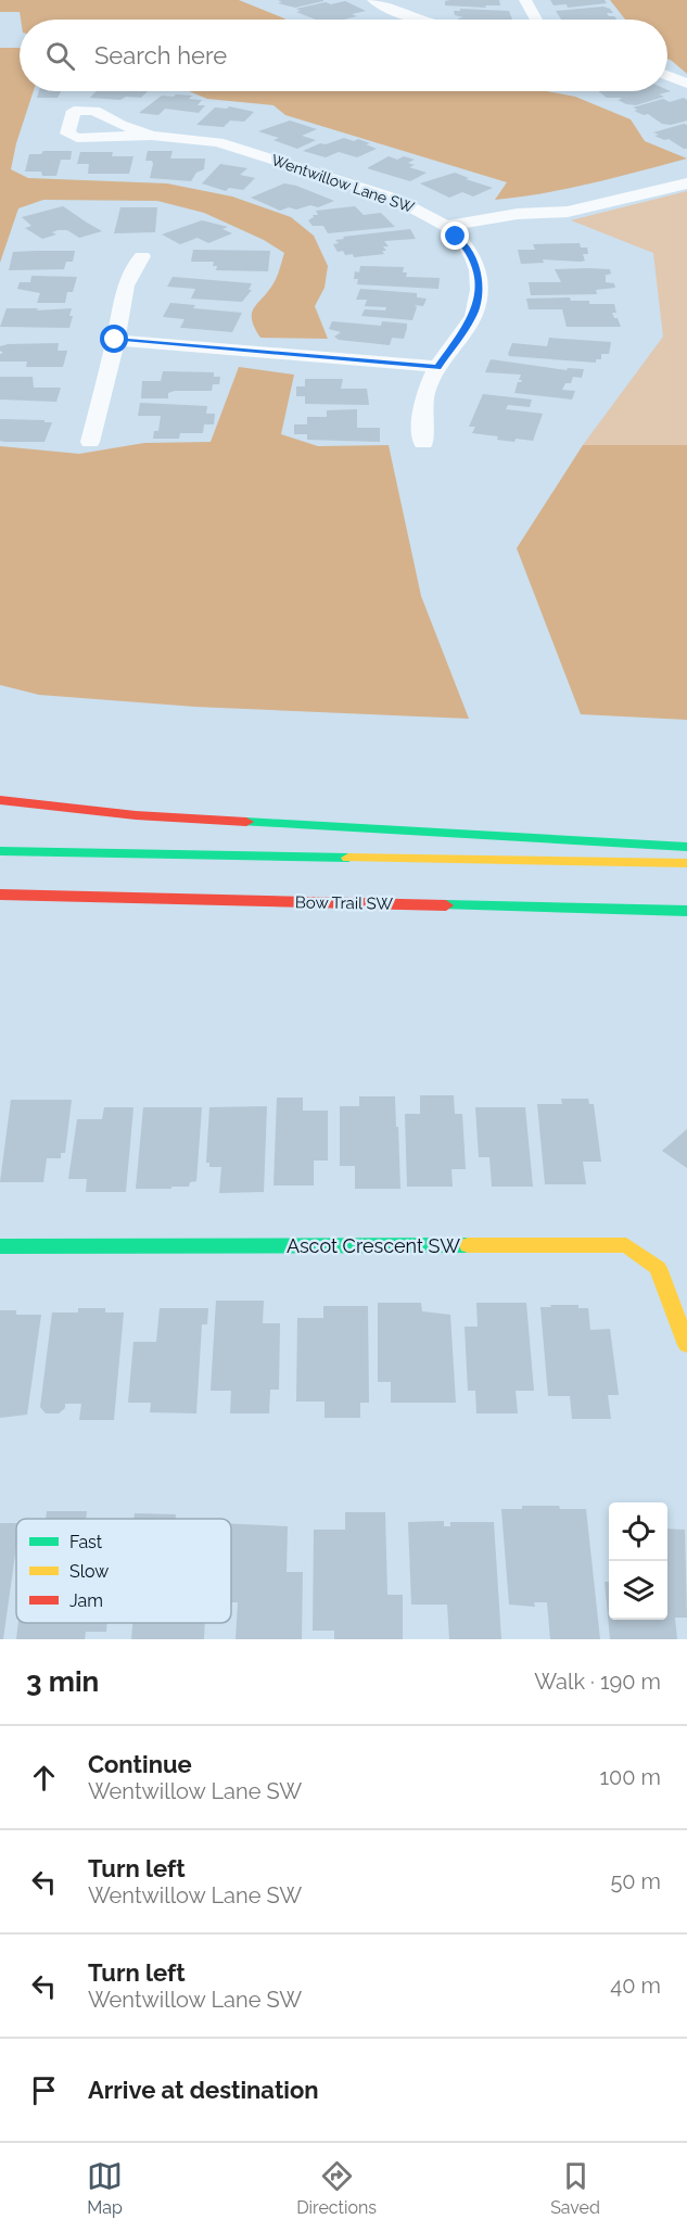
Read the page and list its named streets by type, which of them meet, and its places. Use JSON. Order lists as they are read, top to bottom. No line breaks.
{"streets":{"main road":["Bow Trail SW","Ascot Crescent SW"],"street":["Wentwillow Lane SW"]},"legend":["Fast","Slow","Jam"],"page":{"search":"Search here","heading":["3 min","Walk · 190 m"],"list":[["Continue","Wentwillow Lane SW","100 m"],["Turn left","Wentwillow Lane SW","50 m"],["Turn left","Wentwillow Lane SW","40 m"],"Arrive at destination"],"nav":["Map","Directions","Saved"]}}
